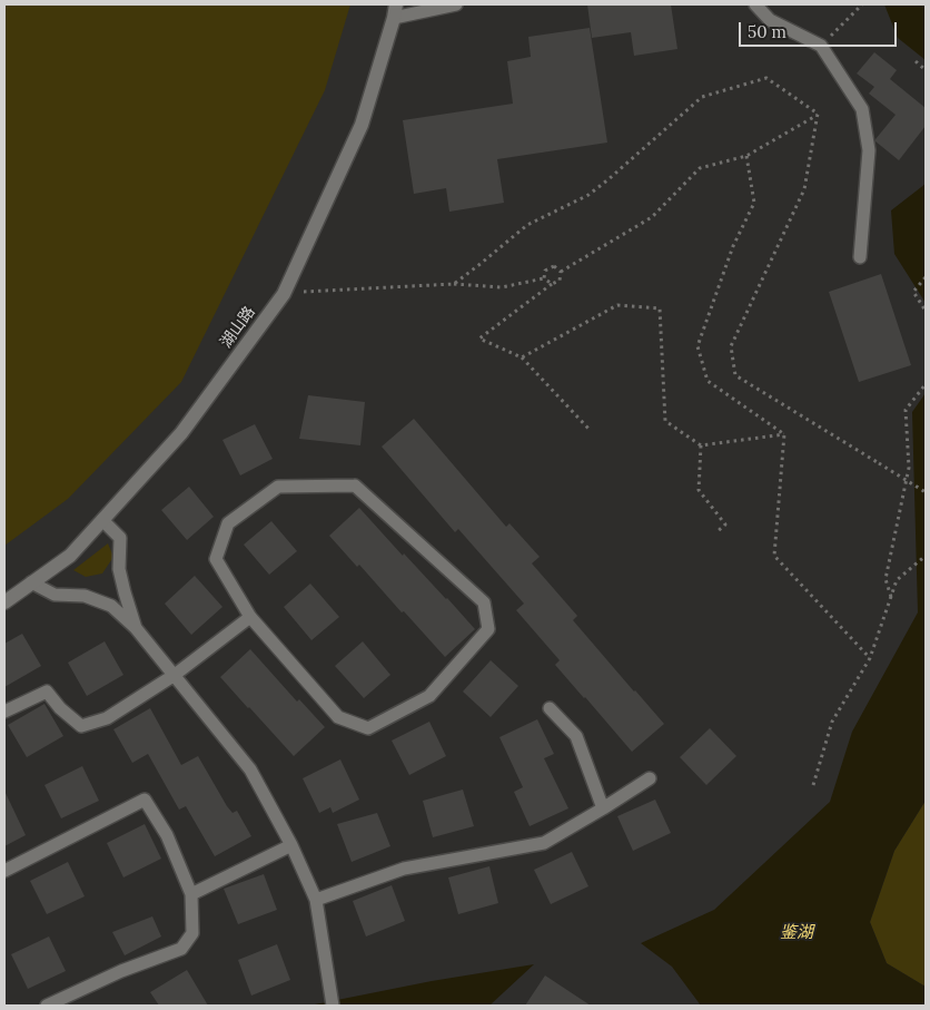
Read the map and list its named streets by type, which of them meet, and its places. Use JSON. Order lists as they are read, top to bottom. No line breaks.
{"streets":{"street":["湖山路"]},"water":["鉴湖"],"scale_bar":"50 m"}
